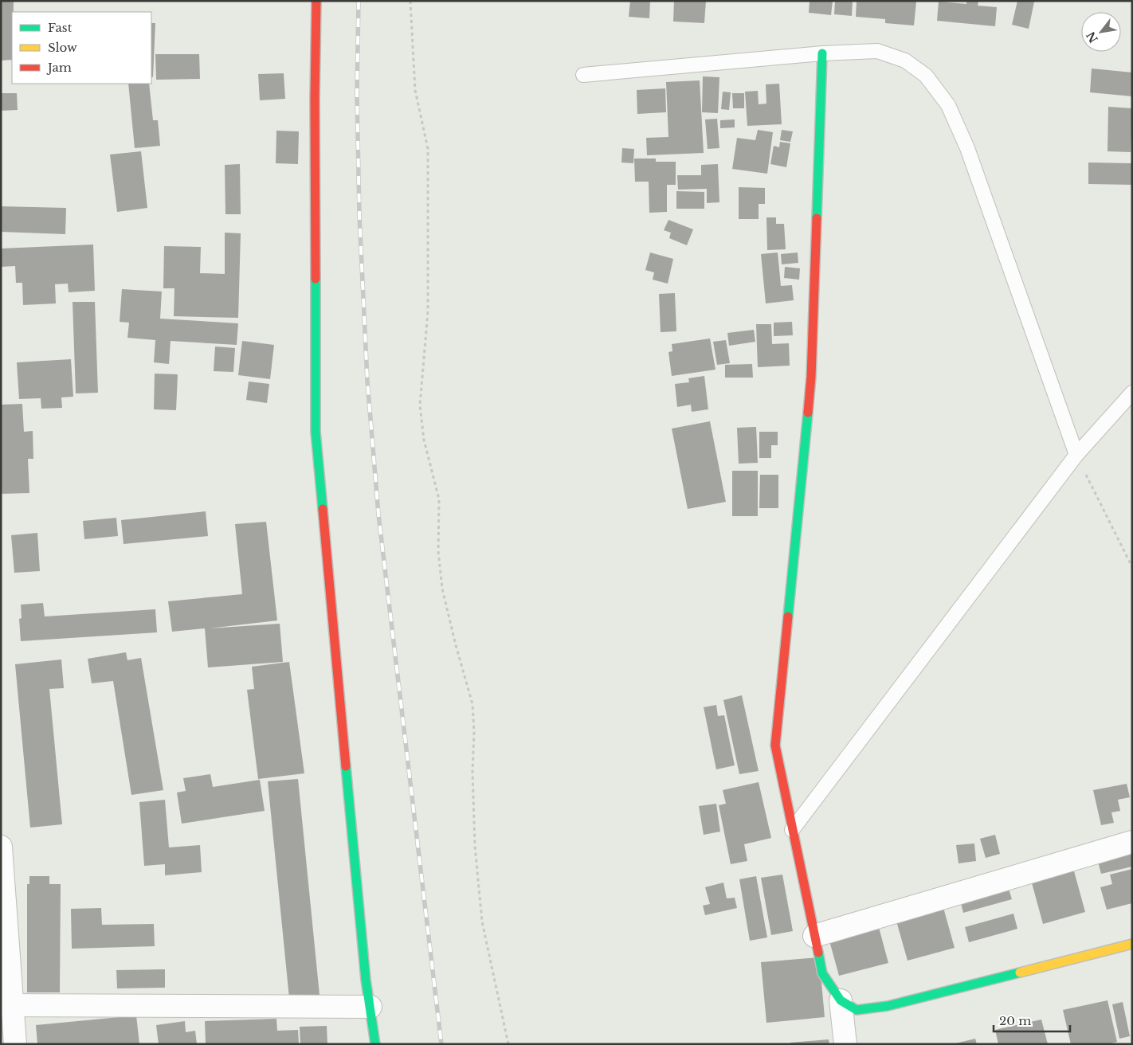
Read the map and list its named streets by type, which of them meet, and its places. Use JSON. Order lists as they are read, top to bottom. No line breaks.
{"legend":["Fast","Slow","Jam"],"scale_bar":"20 m","north":"bottom left"}
